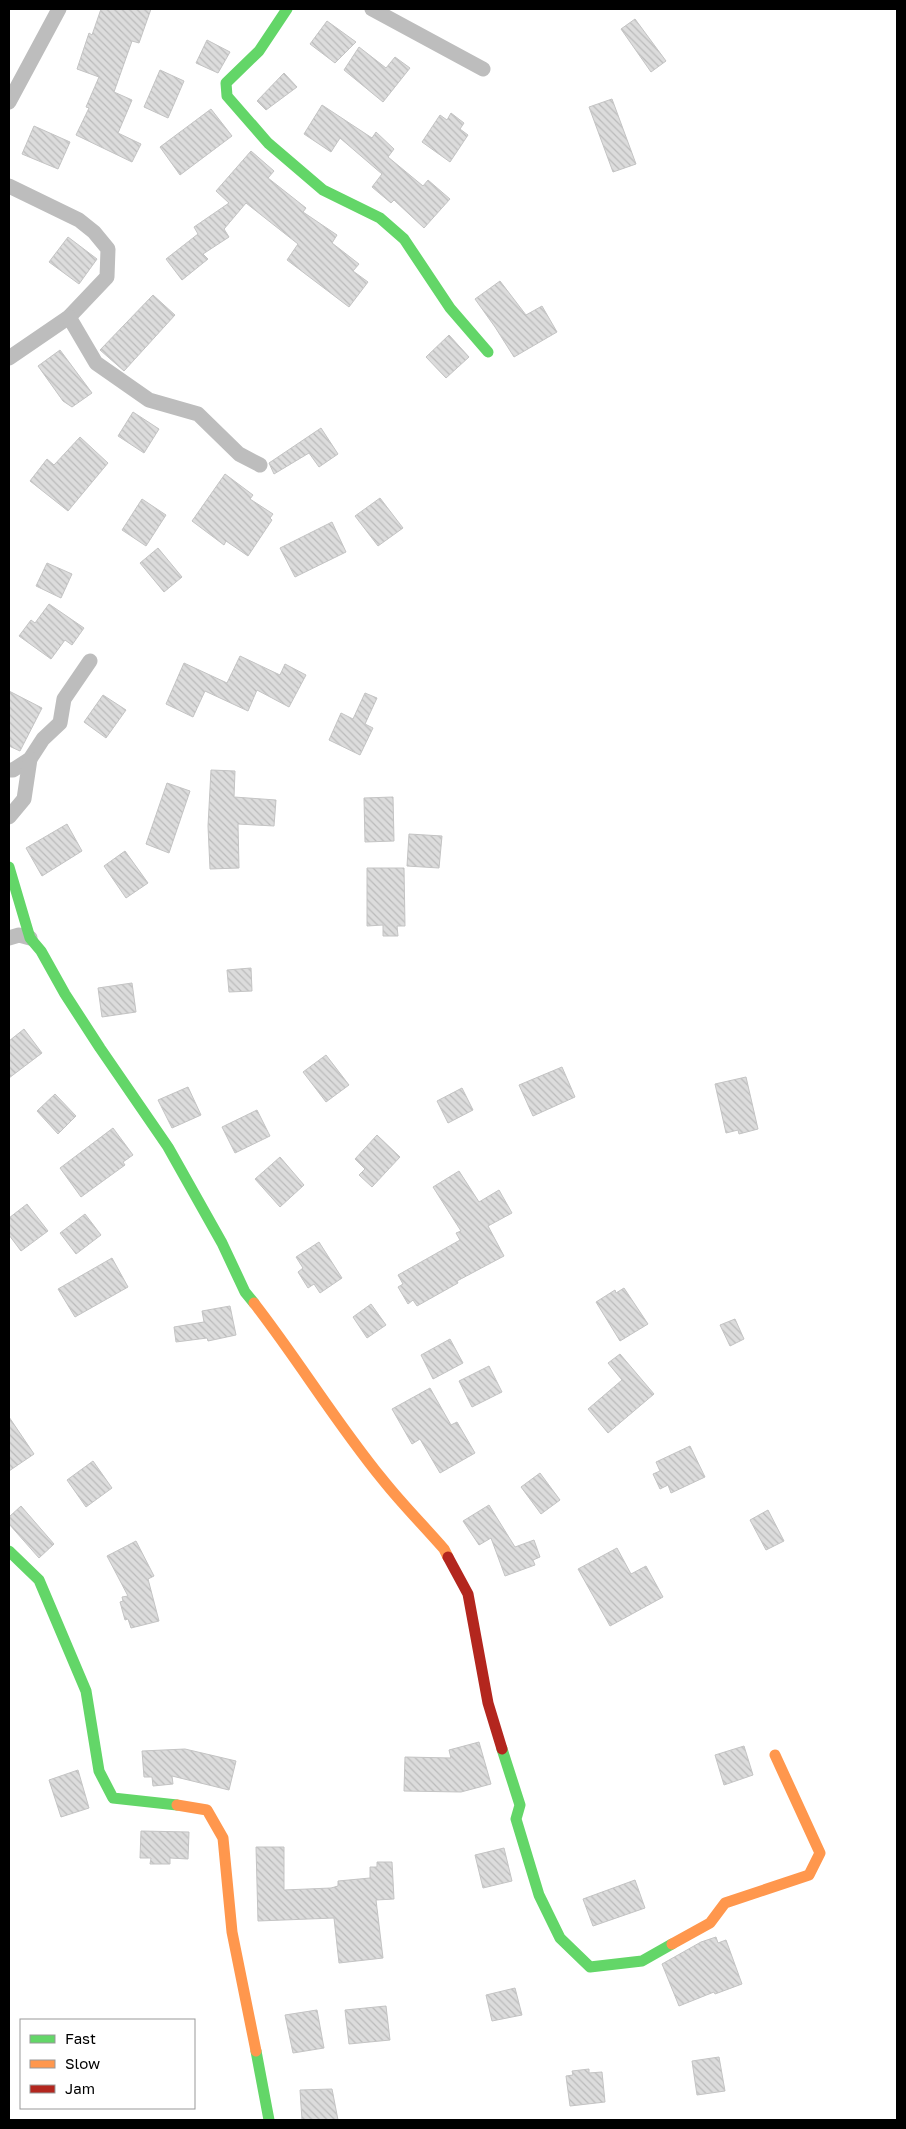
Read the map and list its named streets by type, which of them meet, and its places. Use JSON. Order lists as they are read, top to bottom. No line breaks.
{"legend":["Fast","Slow","Jam"]}
